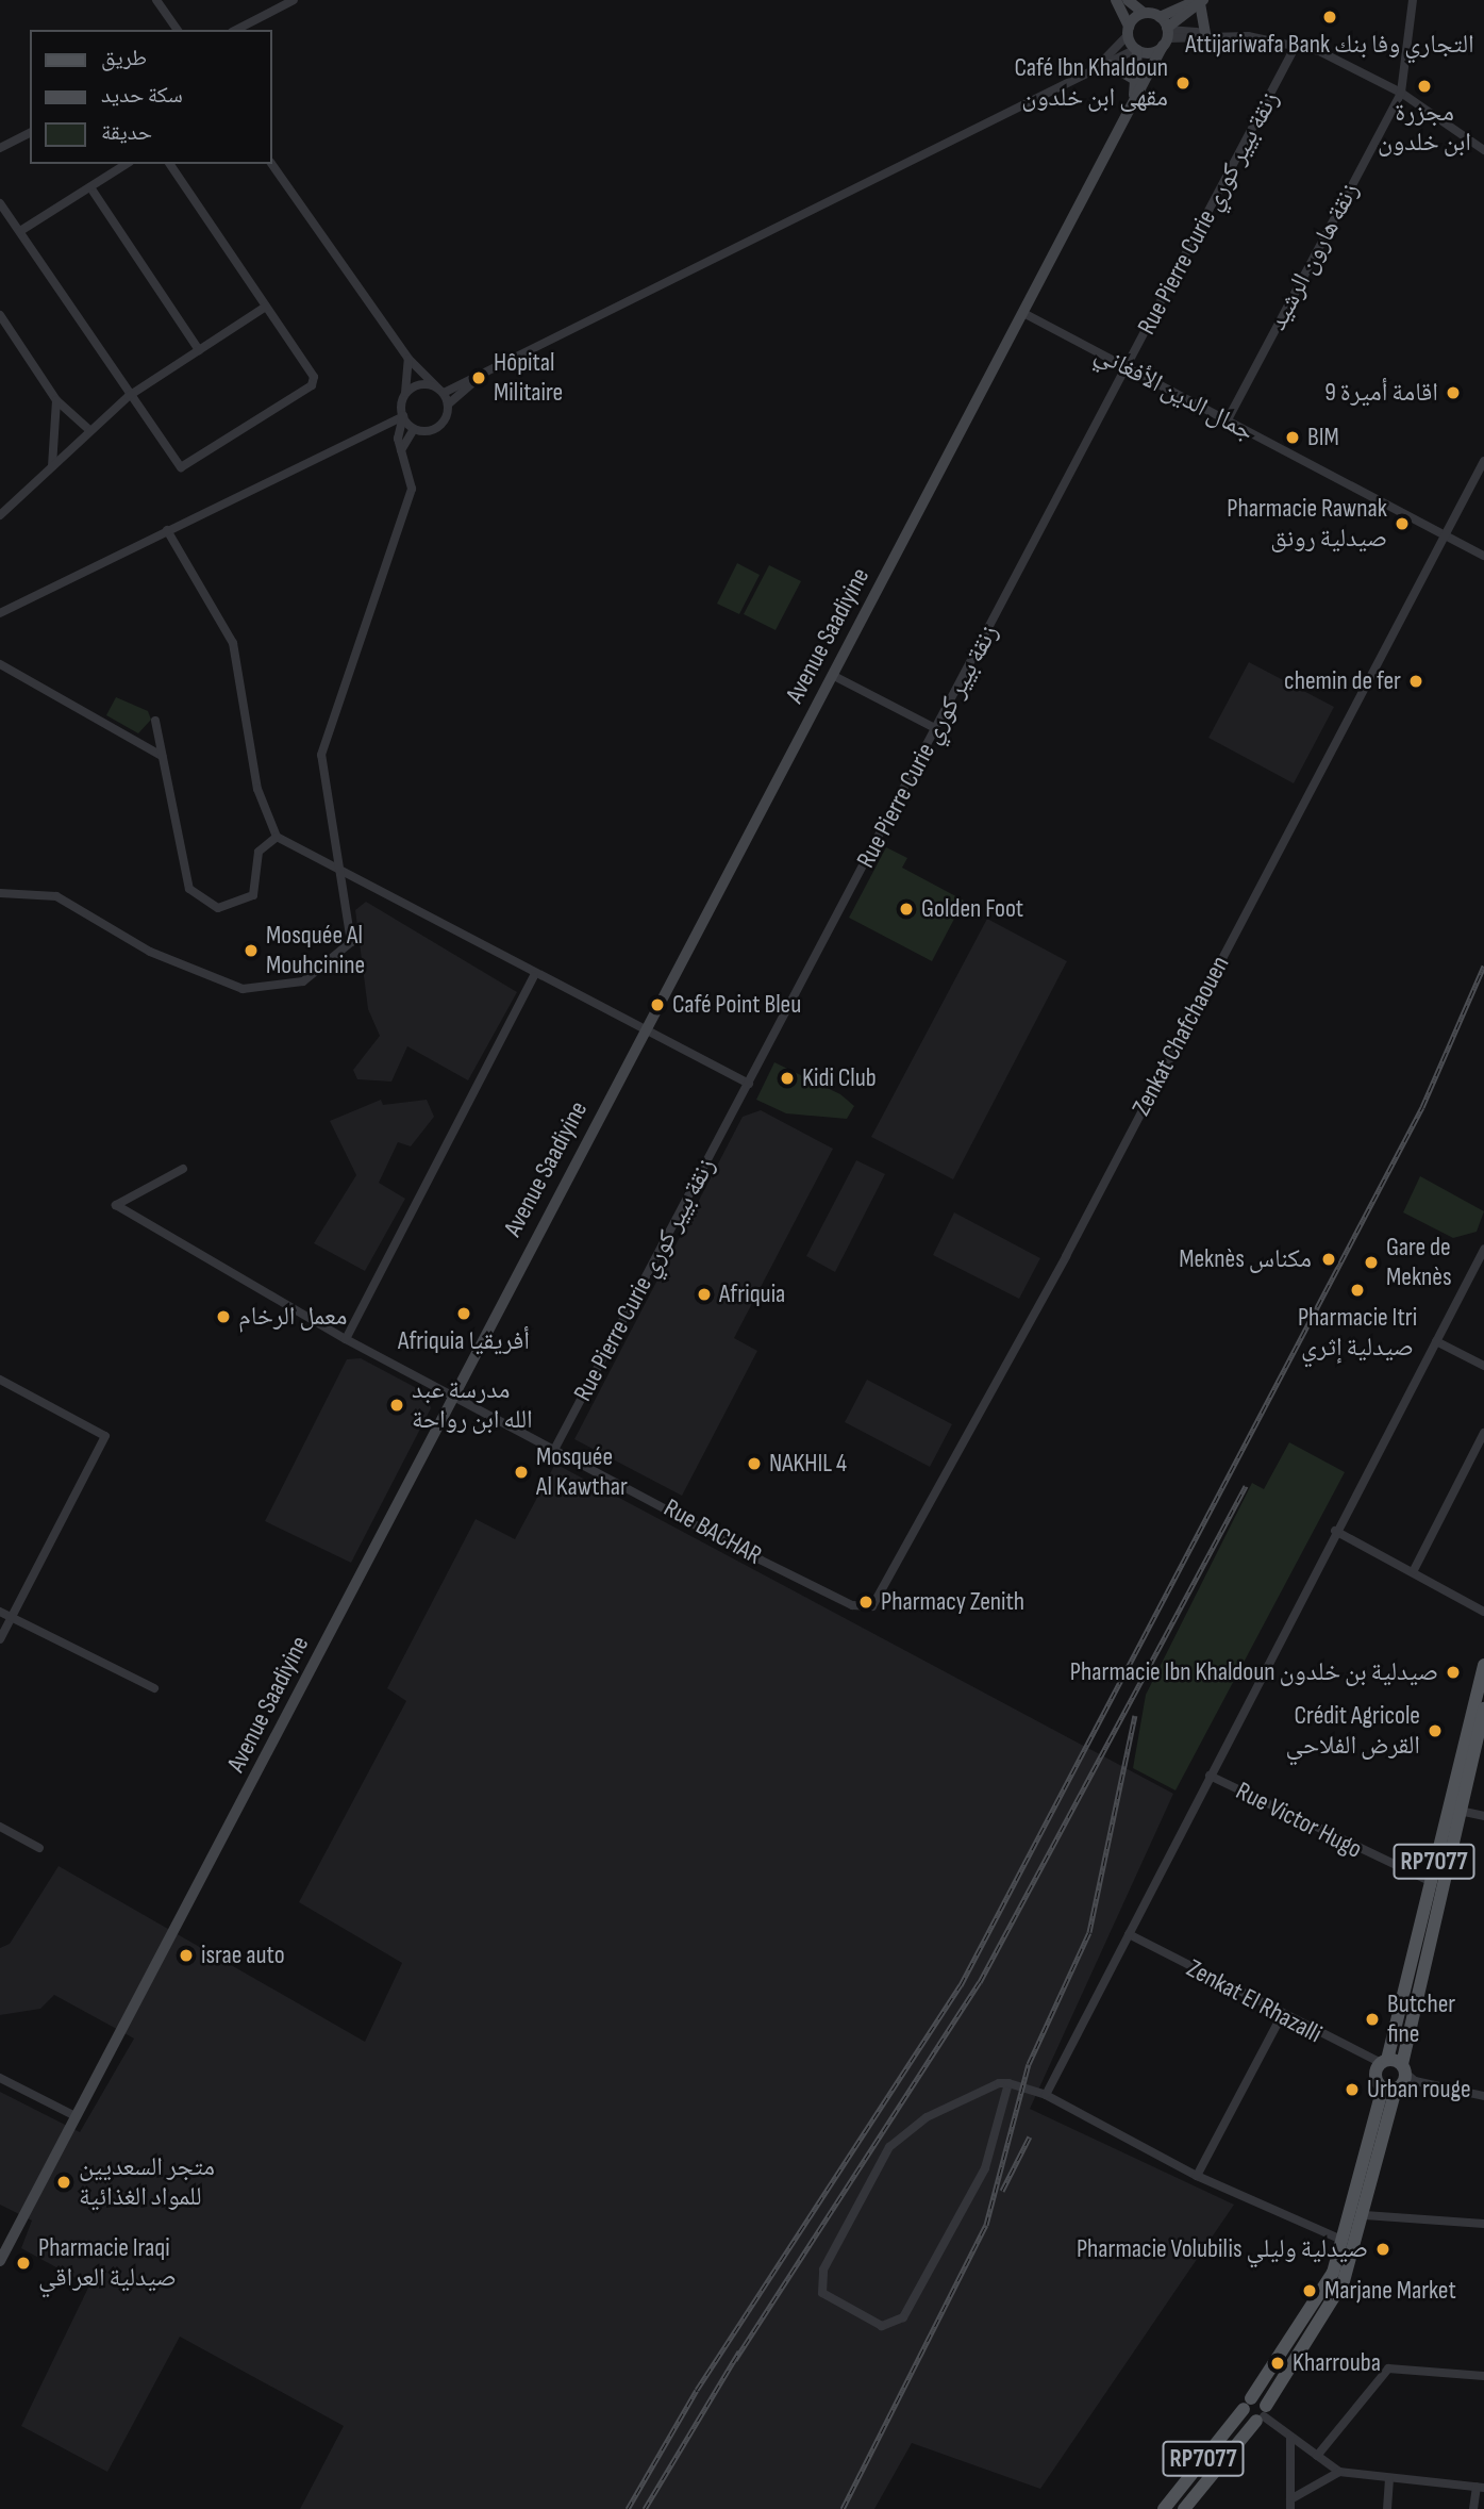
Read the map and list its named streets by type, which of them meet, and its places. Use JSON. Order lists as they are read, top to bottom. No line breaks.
{"streets":{"main road":["Avenue Saadiyine","RP7077"],"street":["Rue Pierre Curie زنقة بيير كوري","زنقة هارون الرشيد","جمال الدين الأفغاني","Zenkat Chafchaouen","Rue BACHAR","Rue Victor Hugo","Zenkat El Rhazalli"]},"crossings":[["Rue Pierre Curie زنقة بيير كوري","جمال الدين الأفغاني"],["Rue Pierre Curie زنقة بيير كوري","Rue BACHAR"],["زنقة هارون الرشيد","جمال الدين الأفغاني"],["جمال الدين الأفغاني","Avenue Saadiyine"],["جمال الدين الأفغاني","Zenkat Chafchaouen"],["Avenue Saadiyine","Rue BACHAR"],["Zenkat Chafchaouen","Rue BACHAR"],["Rue Victor Hugo","RP7077"],["RP7077","Zenkat El Rhazalli"]],"places":["Attijariwafa Bank التجاري وفا بنك","Café Ibn Khaldoun مقهى ابن خلدون","مجزرة ابن خلدون","Hôpital Militaire","اقامة أميرة 9","BIM","Pharmacie Rawnak صيدلية رونق","chemin de fer","Golden Foot","Mosquée Al Mouhcinine","Café Point Bleu","Kidi Club","Meknès مكناس","Gare de Meknès","Pharmacie Itri صيدلية إثري","Afriquia","Afriquia أفريقيا","معمل الرخام","مدرسة عبد الله ابن رواحة","NAKHIL 4","Mosquée Al Kawthar","Pharmacy Zenith","Pharmacie Ibn Khaldoun صيدلية بن خلدون","Crédit Agricole القرض الفلاحي","israe auto","Butcher fine","Urban rouge","متجر السعديين للمواد الغذائية","Pharmacie Volubilis صيدلية وليلي","Pharmacie Iraqi صيدلية العراقي","Marjane Market","Kharrouba"],"legend":["طريق","سكة حديد","حديقة"]}
